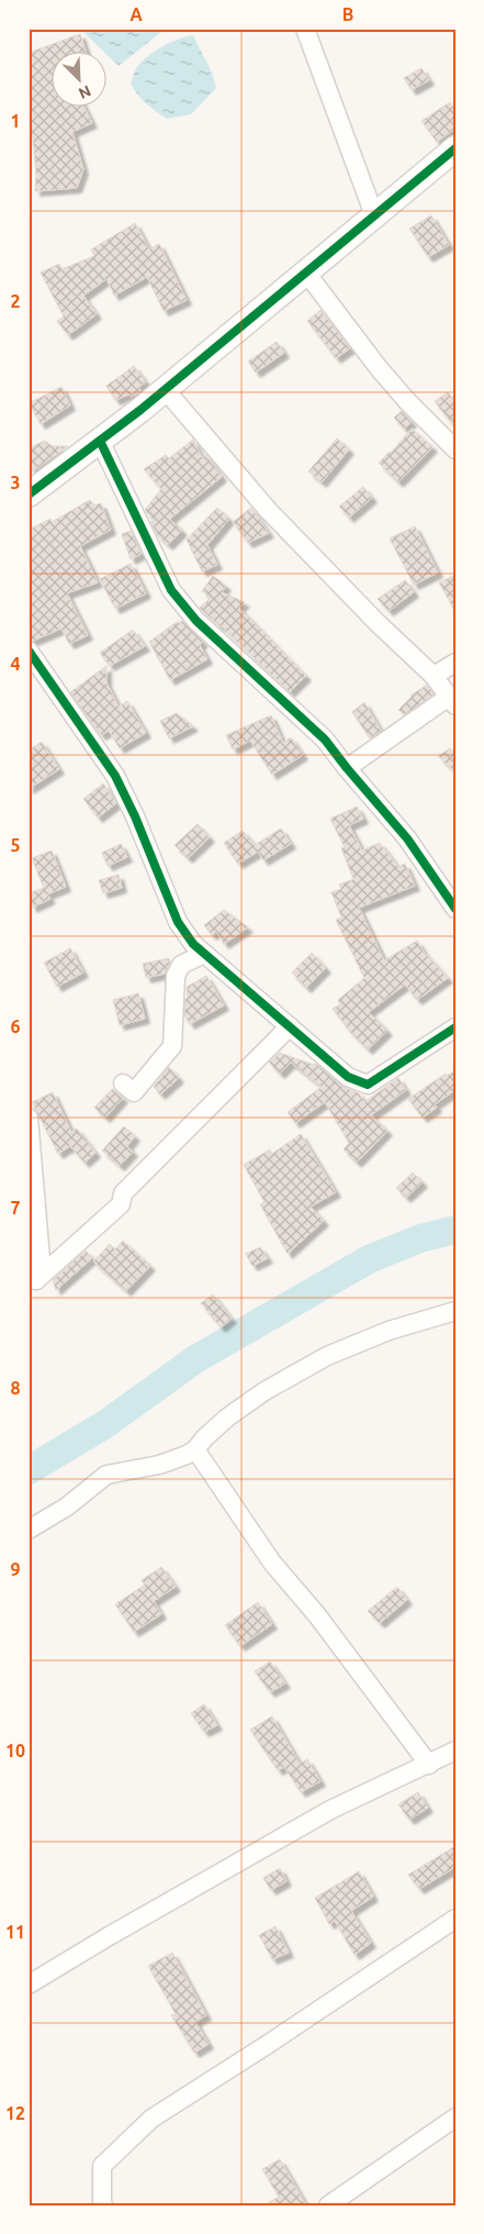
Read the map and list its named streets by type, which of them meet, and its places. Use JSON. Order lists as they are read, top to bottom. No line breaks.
{"north":"bottom right","grid":{"columns":["A","B"],"rows":["1","2","3","4","5","6","7","8","9","10","11","12"]}}
